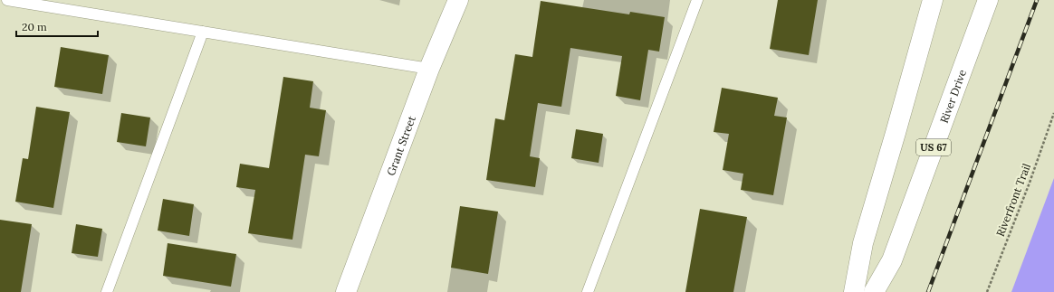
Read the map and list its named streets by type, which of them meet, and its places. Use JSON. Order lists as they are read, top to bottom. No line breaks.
{"streets":{"main road":["River Drive","Grant Street","US 67"],"path":["Riverfront Trail"]},"scale_bar":"20 m"}
